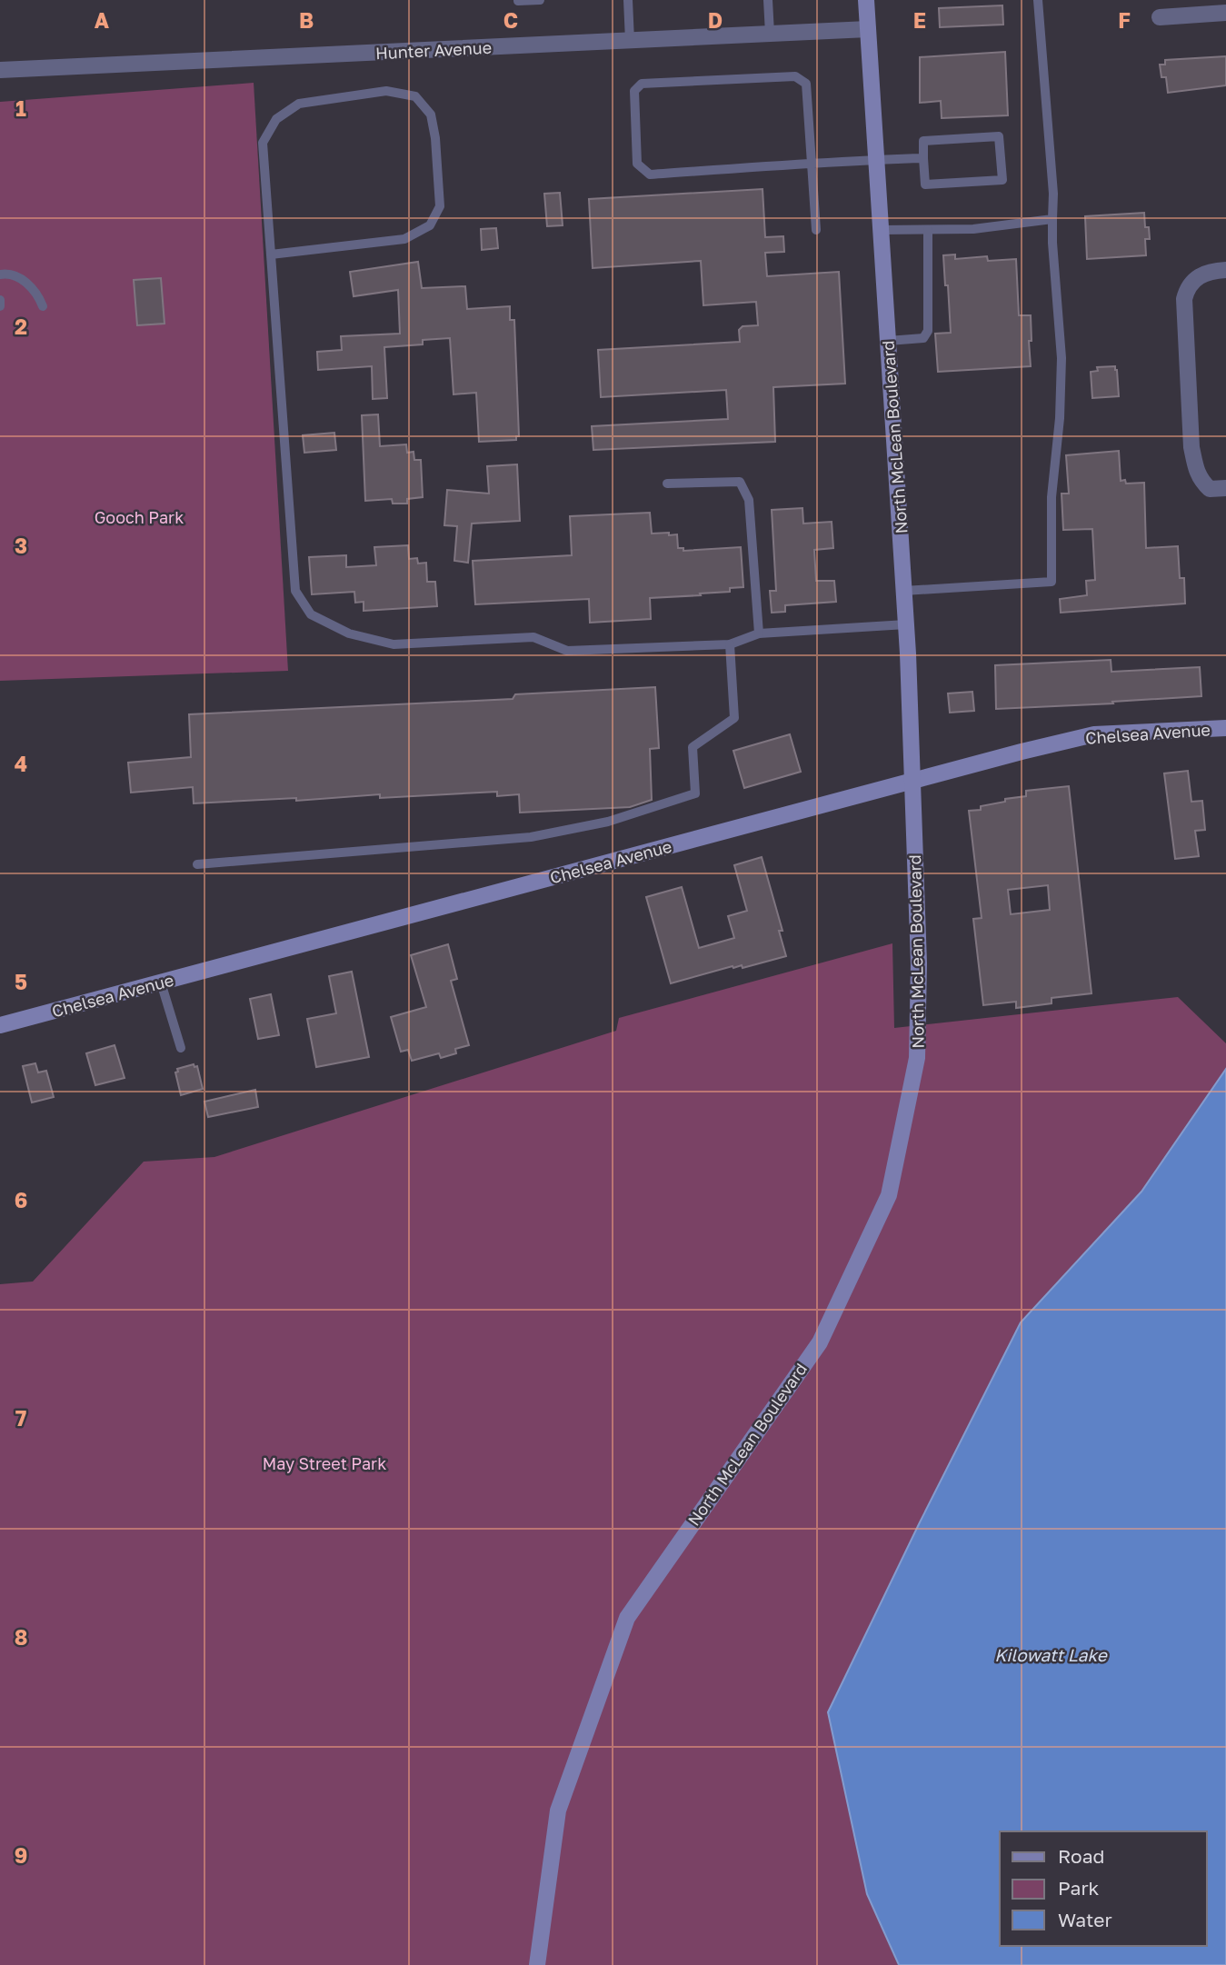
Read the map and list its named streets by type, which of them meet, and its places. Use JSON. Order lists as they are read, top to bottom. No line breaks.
{"streets":{"main road":["North McLean Boulevard","Chelsea Avenue"],"street":["Hunter Avenue"]},"crossings":[["Hunter Avenue","North McLean Boulevard"],["North McLean Boulevard","Chelsea Avenue"]],"water":["Kilowatt Lake"],"parks":["Gooch Park","May Street Park"],"legend":["Road","Park","Water"],"grid":{"columns":["A","B","C","D","E","F"],"rows":["1","2","3","4","5","6","7","8","9"]}}
